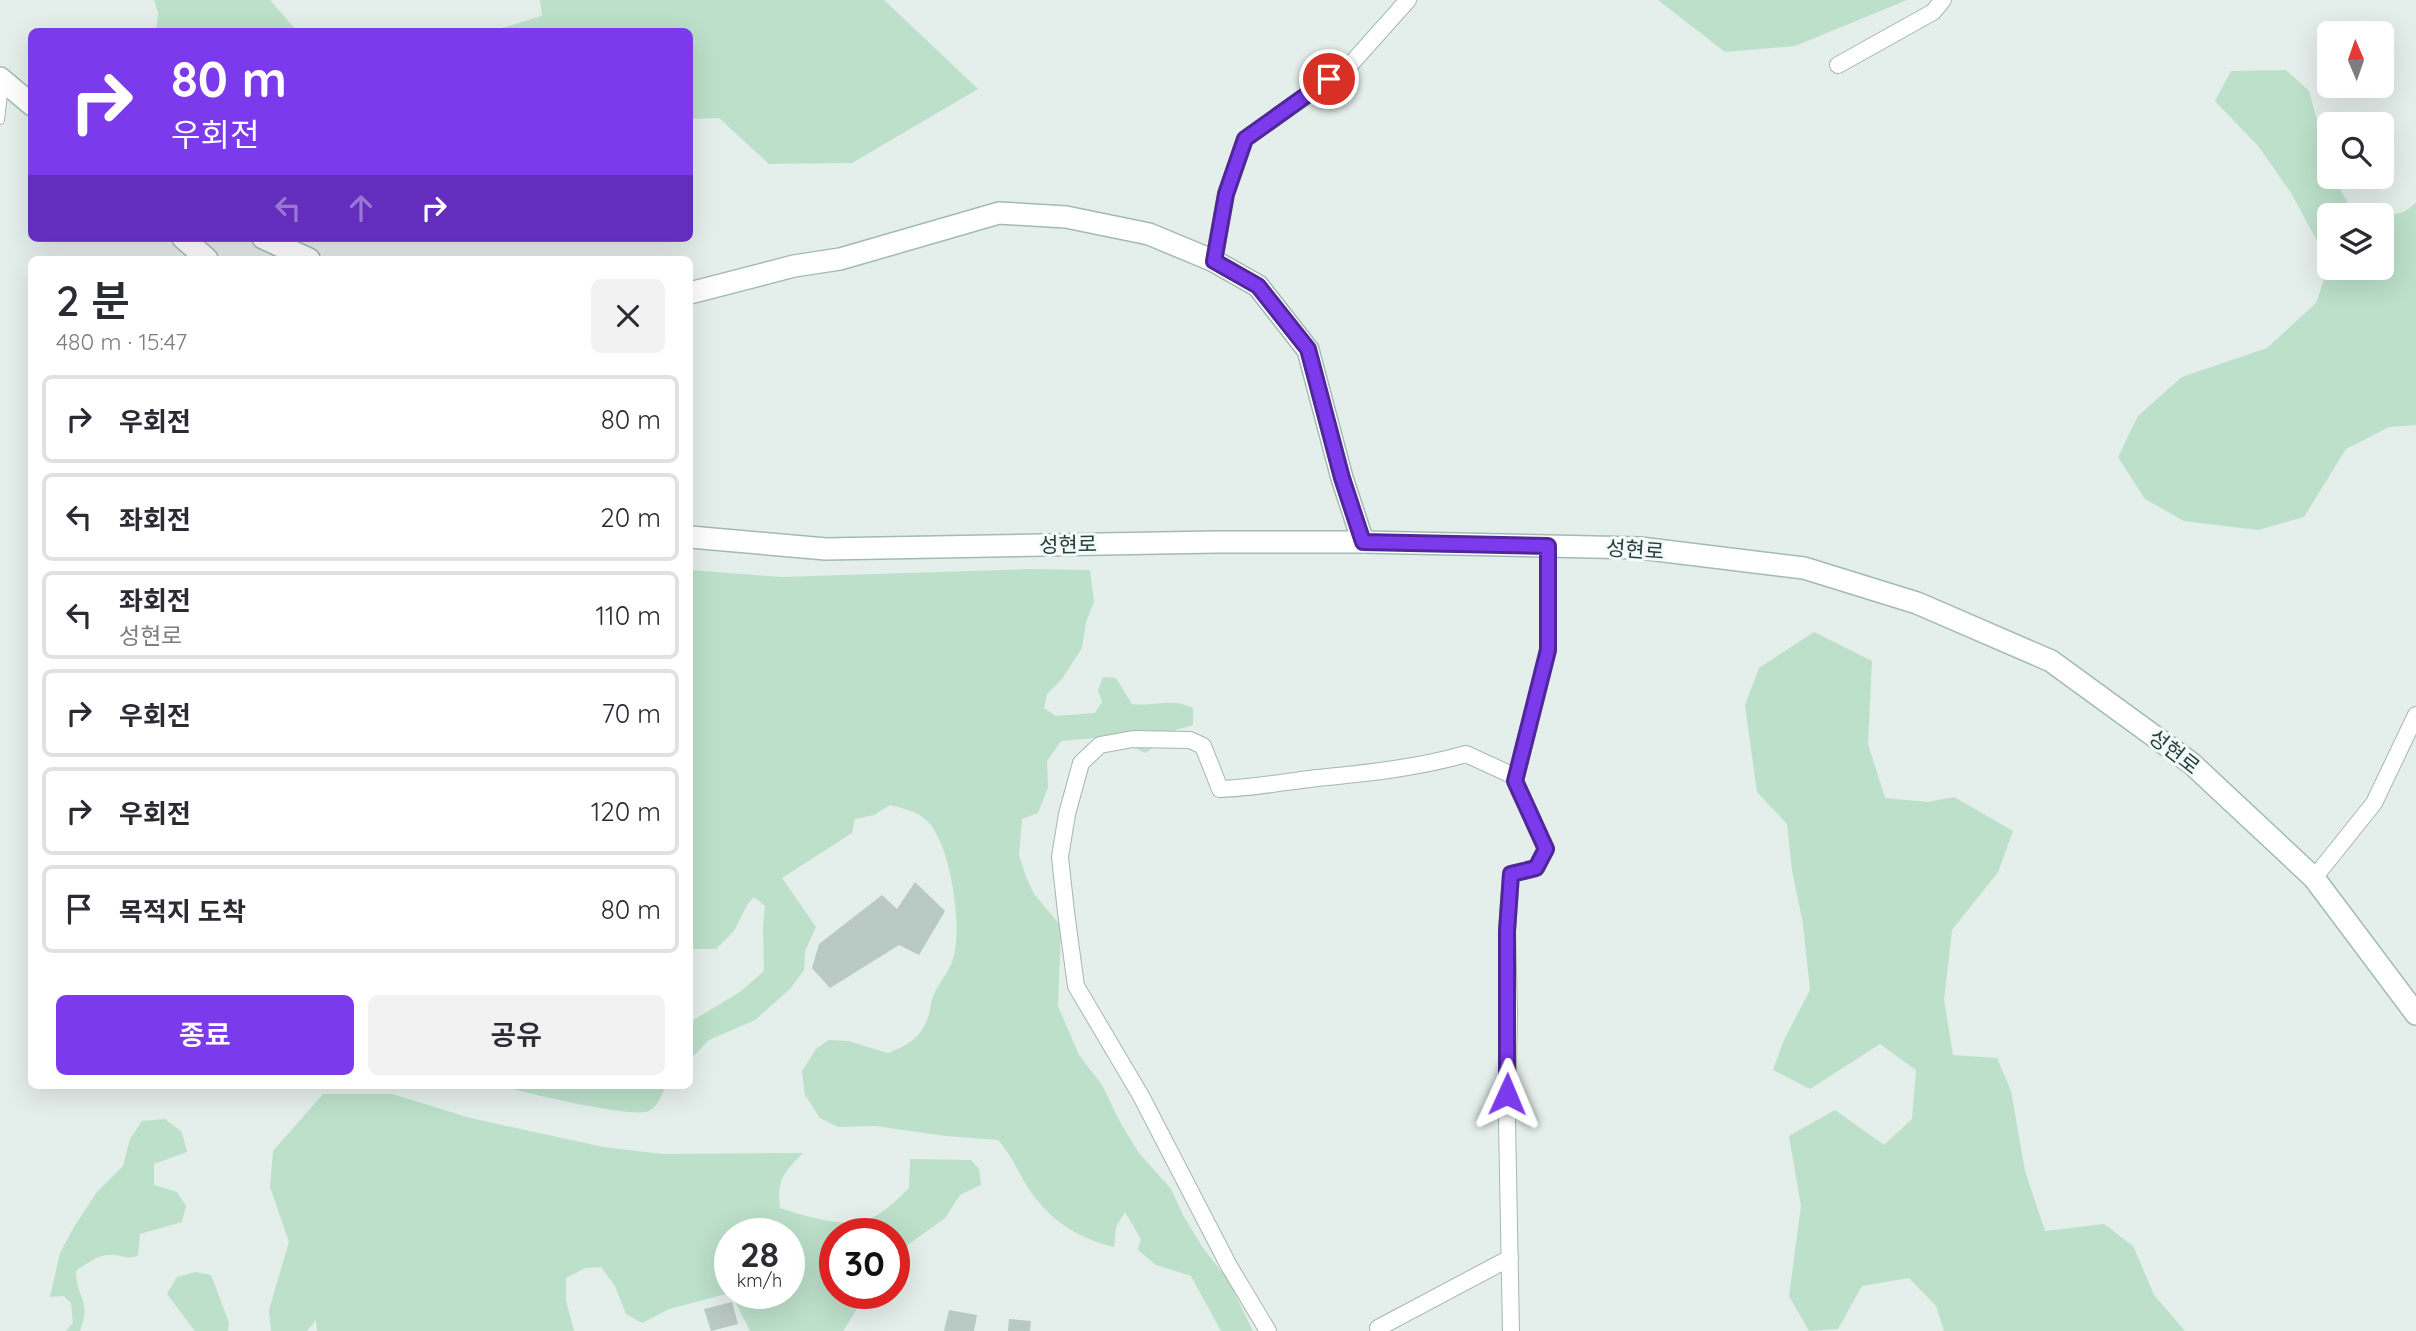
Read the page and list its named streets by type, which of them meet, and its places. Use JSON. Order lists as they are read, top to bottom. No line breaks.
{"streets":{"main road":["성현로"]},"north":"top","page":{"turn":["80 m","우회전"],"heading":["2 분","480 m · 15:47"],"list":[{"name":"우회전","value":"80 m"},{"name":"좌회전","value":"20 m"},{"name":"좌회전","note":"성현로","value":"110 m"},{"name":"우회전","value":"70 m"},{"name":"우회전","value":"120 m"},{"name":"목적지 도착","value":"80 m"}],"buttons":["종료","공유"],"speed":"28 km/h","limit":"30"}}
